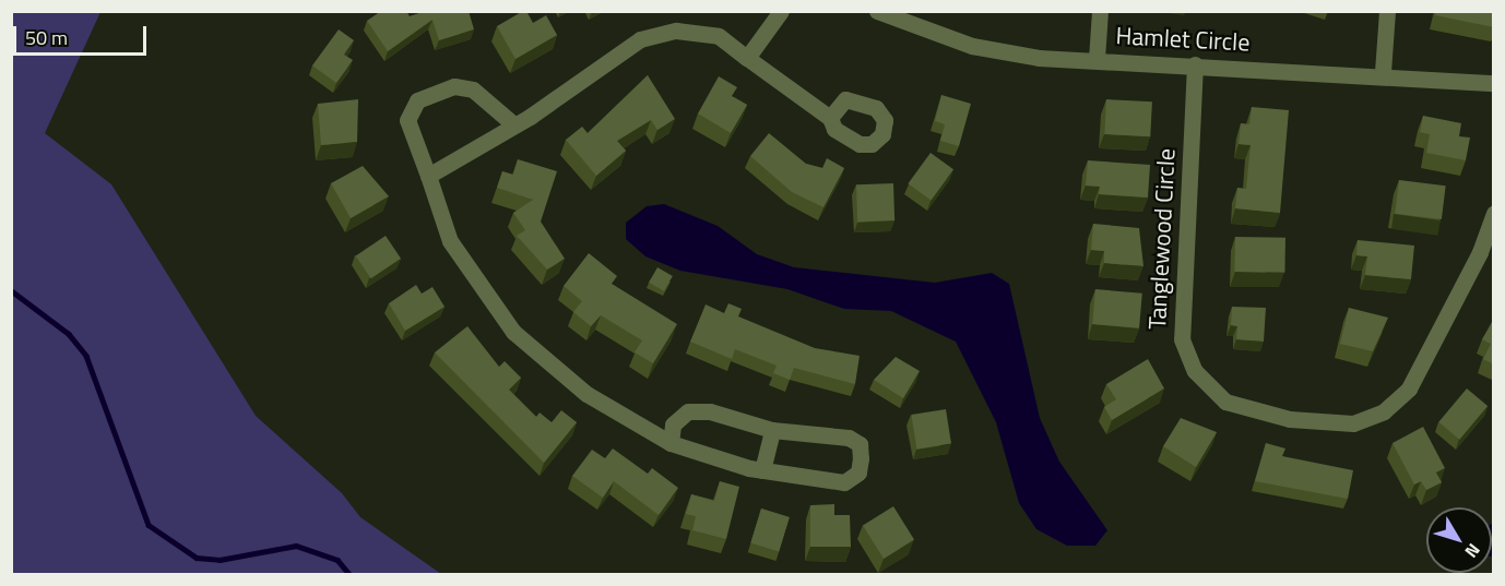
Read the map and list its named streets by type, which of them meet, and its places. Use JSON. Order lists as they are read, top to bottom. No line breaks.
{"streets":{"street":["Hamlet Circle","Tanglewood Circle"]},"crossings":[["Hamlet Circle","Tanglewood Circle"]],"scale_bar":"50 m","north":"bottom right"}
